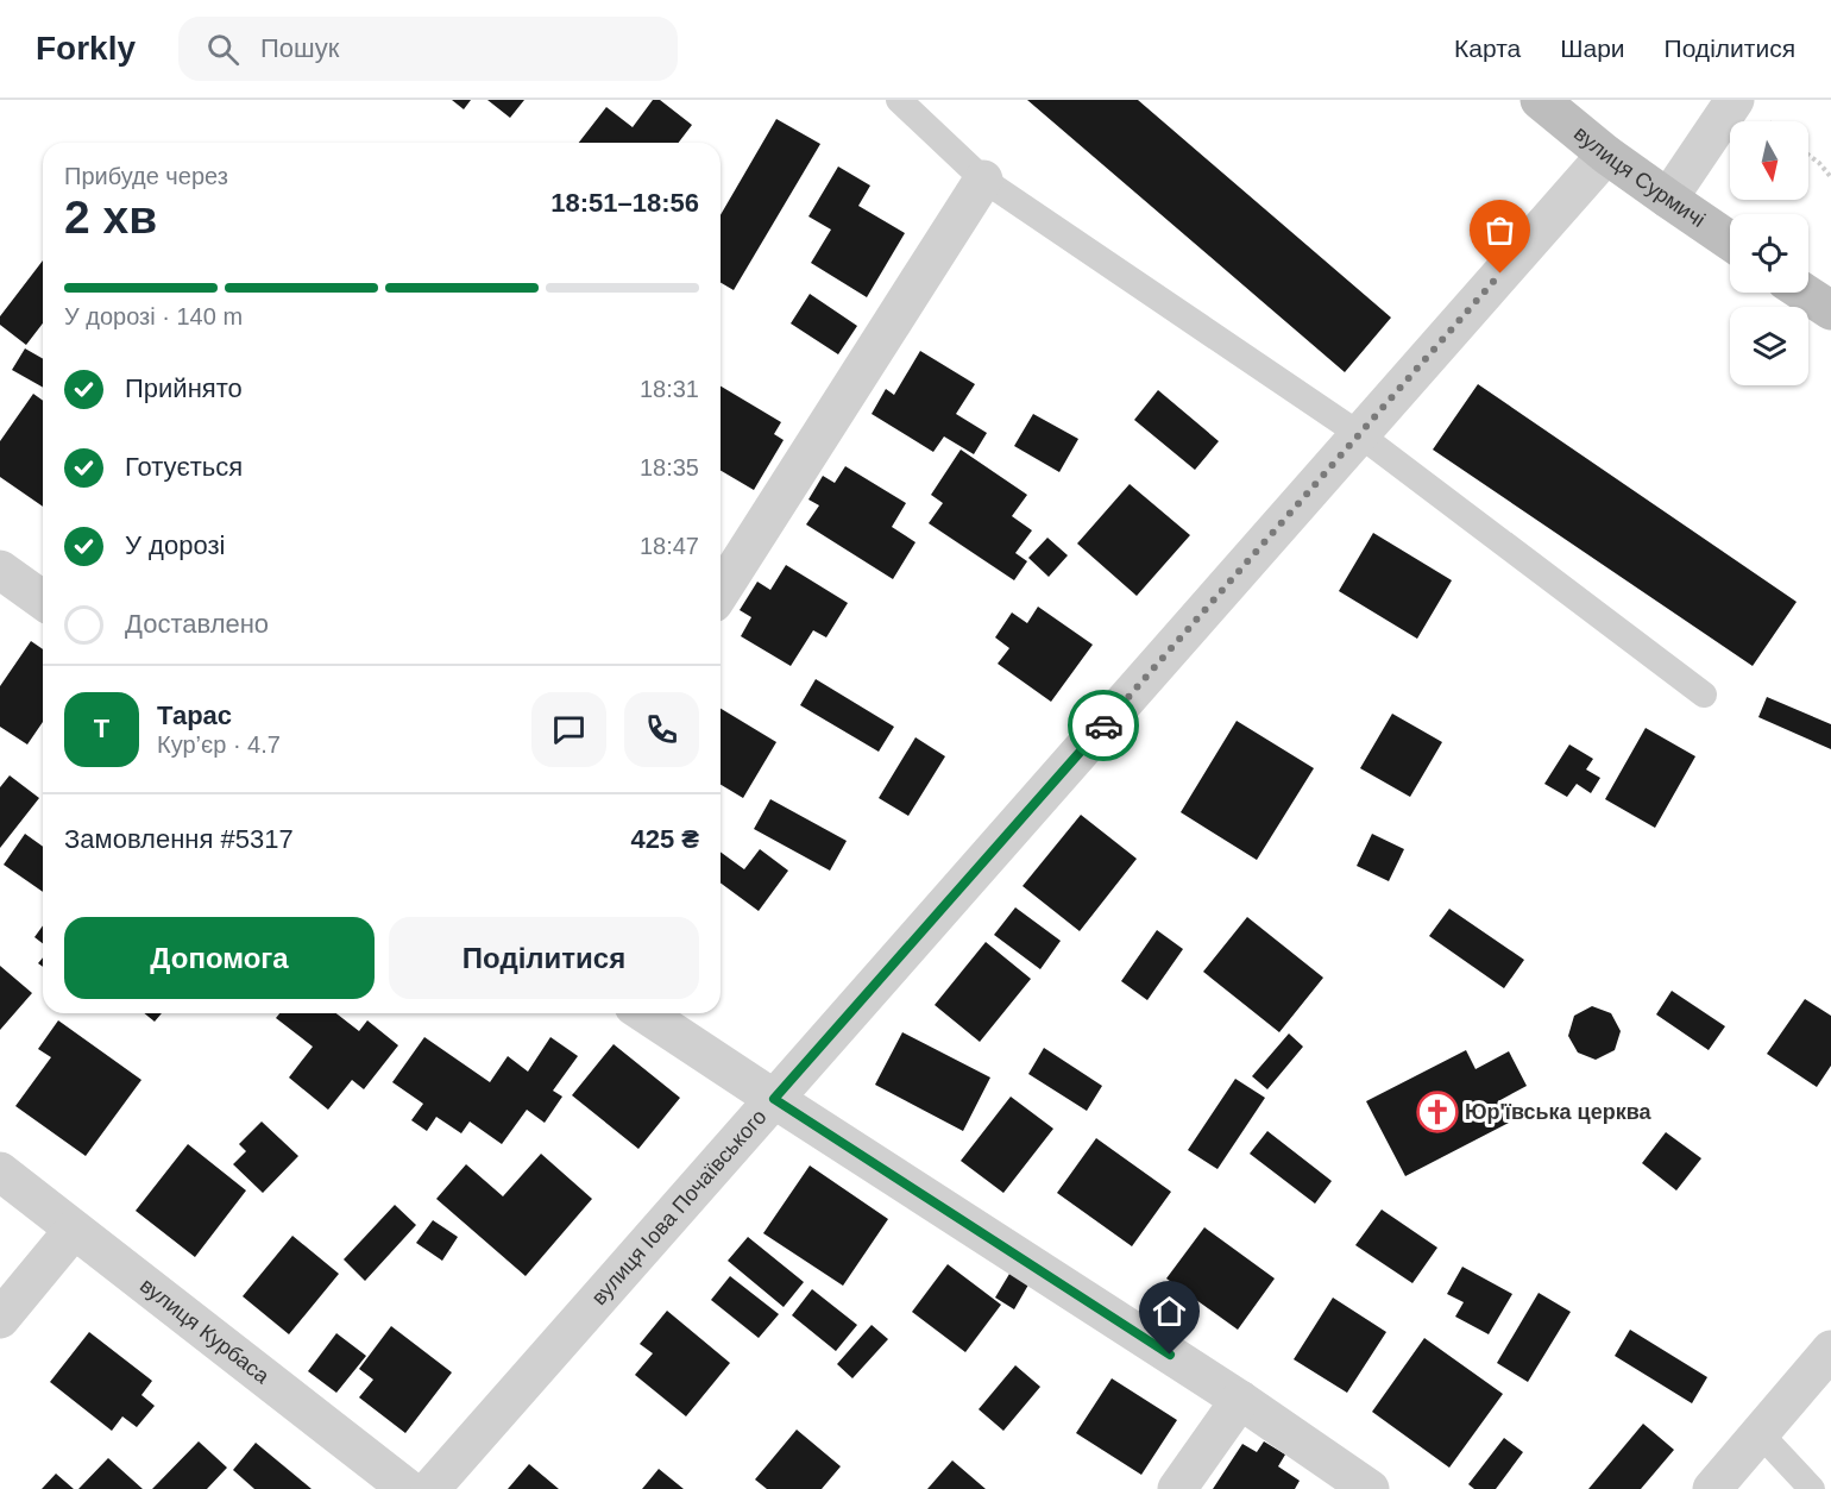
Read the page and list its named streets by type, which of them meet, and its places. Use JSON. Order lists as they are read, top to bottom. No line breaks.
{"streets":{"main road":["вулиця Сурмичі"],"street":["вулиця Іова Почаївського","вулиця Курбаса"]},"crossings":[["вулиця Сурмичі","вулиця Іова Почаївського"]],"places":{"church":["Юр'ївська церква"]},"north":"bottom","page":{"header":"Forkly","search":"Пошук","nav":["Карта","Шари","Поділитися"],"heading":["2 хв","Прибуде через","18:51–18:56"],"panel":["Тарас","Кур’єр · 4.7","Замовлення #5317","425 ₴"],"bar":"У дорозі · 140 m","list":[["Прийнято","18:31"],["Готується","18:35"],["У дорозі","18:47"],"Доставлено"],"round":"Т","buttons":["Допомога","Поділитися"]}}
